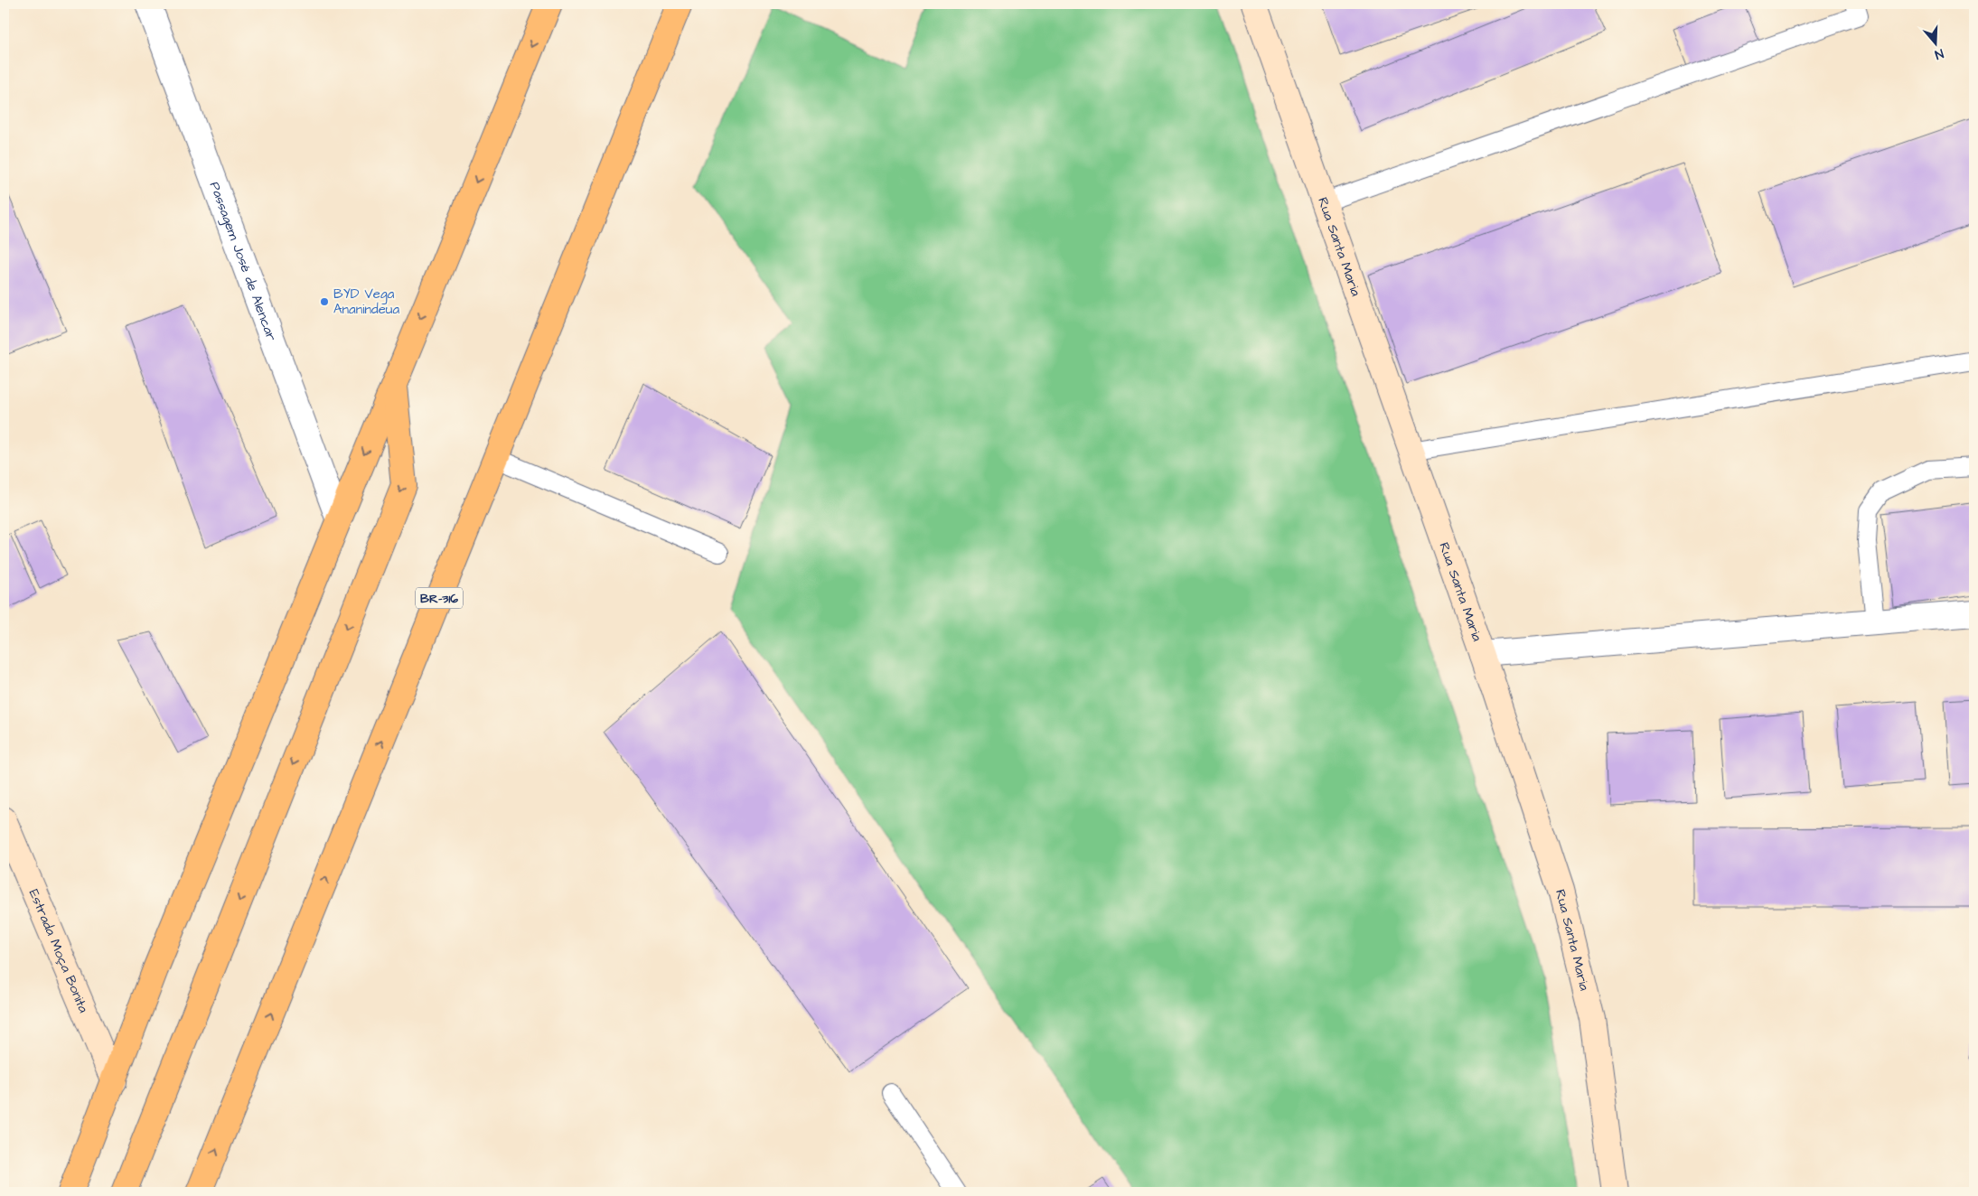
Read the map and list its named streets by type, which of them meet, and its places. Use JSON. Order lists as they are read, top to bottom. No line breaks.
{"streets":{"highway":["BR-316"],"street":["Rua Santa Maria","Passagem José de Alencar","Estrada Moça Bonita"]},"places":["BYD Vega Ananindeua"],"north":"bottom"}
